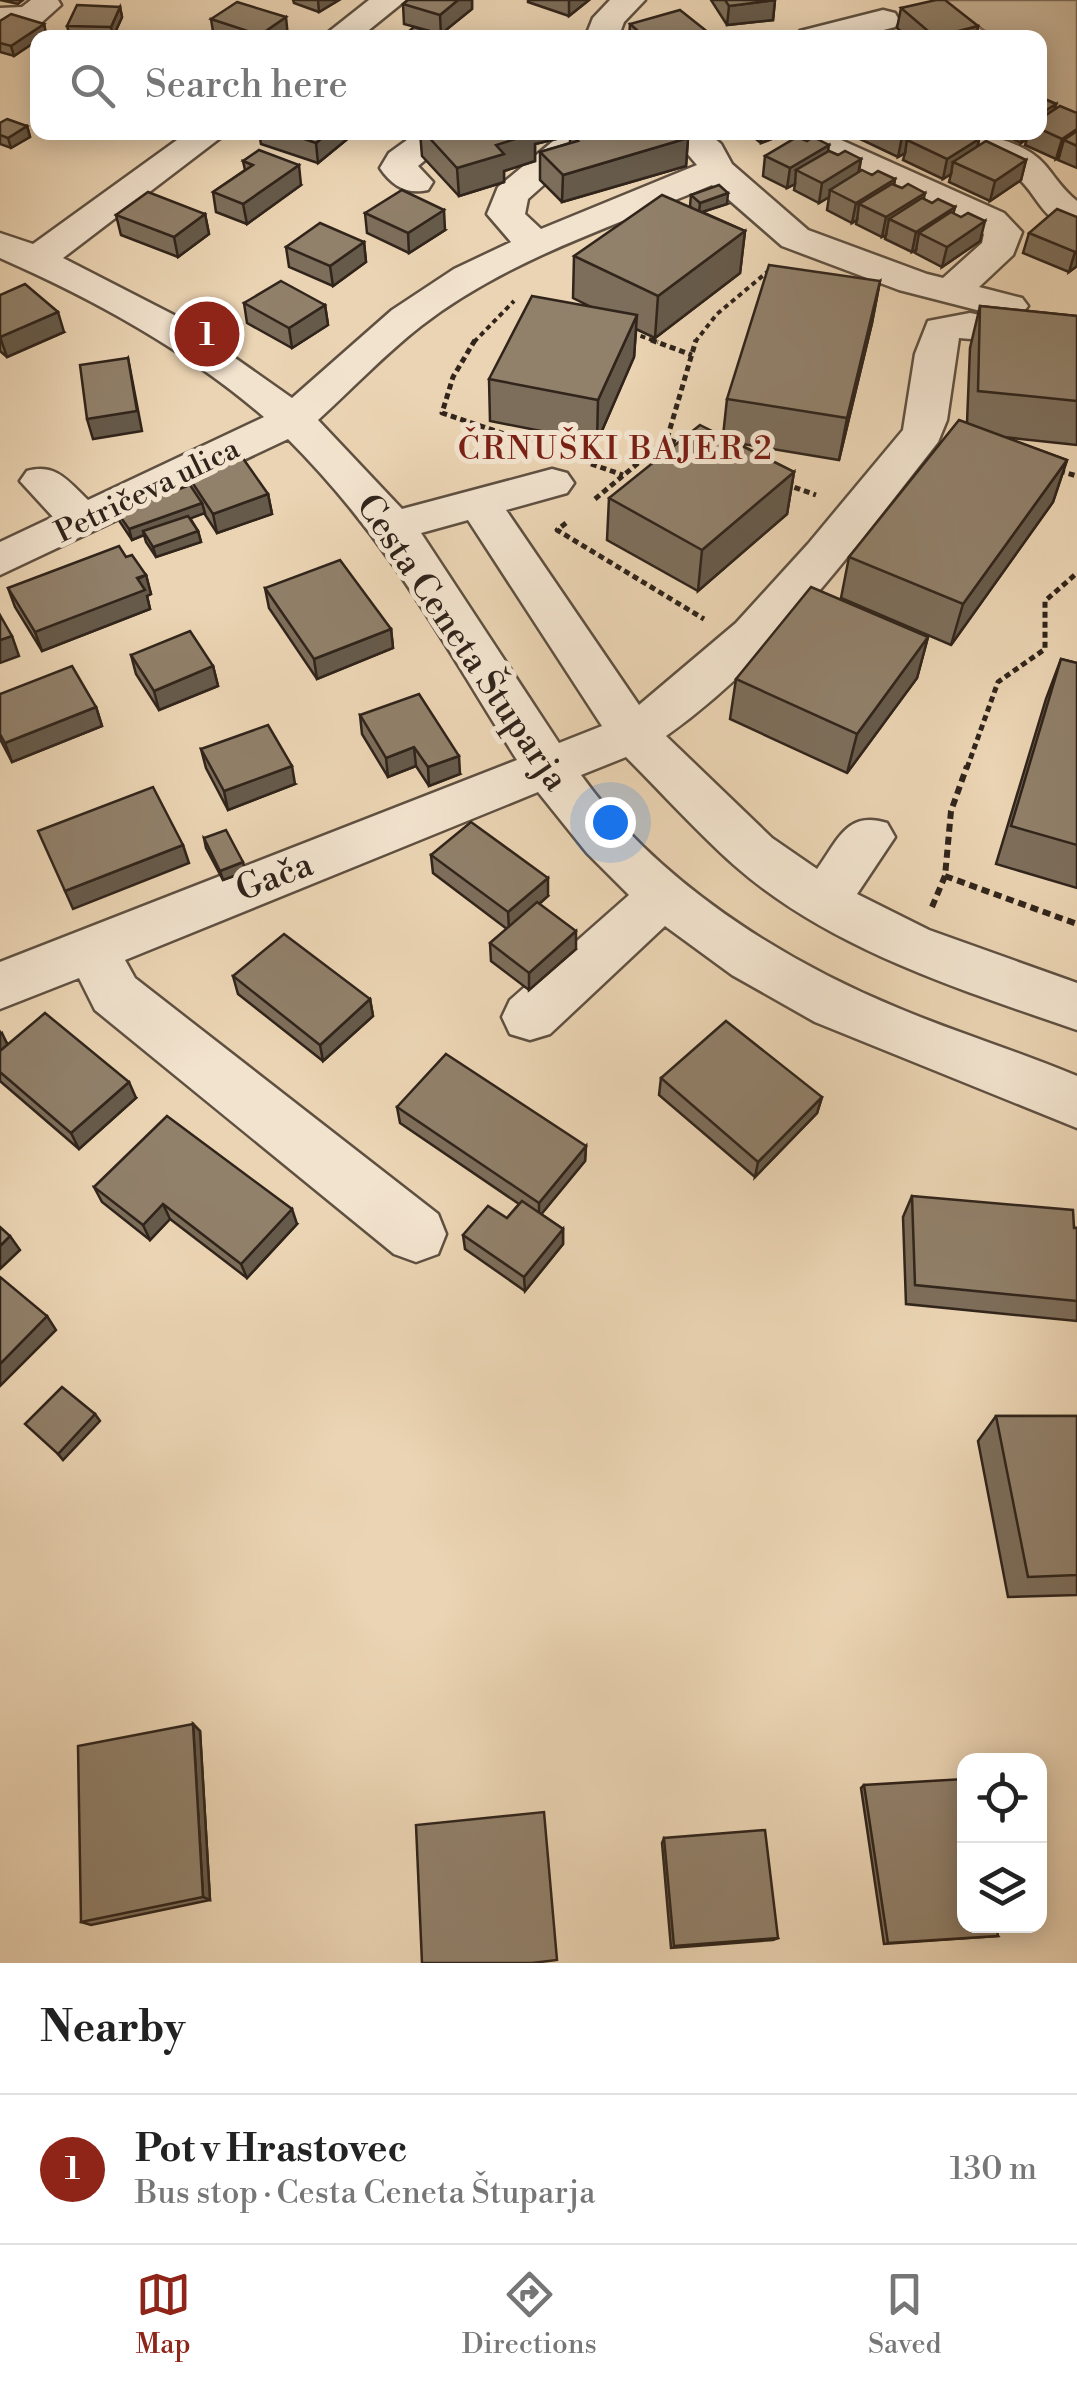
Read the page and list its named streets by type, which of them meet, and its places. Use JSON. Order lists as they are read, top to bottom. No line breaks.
{"streets":{"street":["Petričeva ulica","Cesta Ceneta Štuparja","Gača"]},"crossings":[["Petričeva ulica","Cesta Ceneta Štuparja"],["Cesta Ceneta Štuparja","Gača"]],"districts":["ČRNUŠKI BAJER 2"],"page":{"search":"Search here","pins":"1","heading":"Nearby","list":[{"mark":"1","name":"Pot v Hrastovec","note":"Bus stop · Cesta Ceneta Štuparja","value":"130 m"}],"nav":["Map","Directions","Saved"]}}
